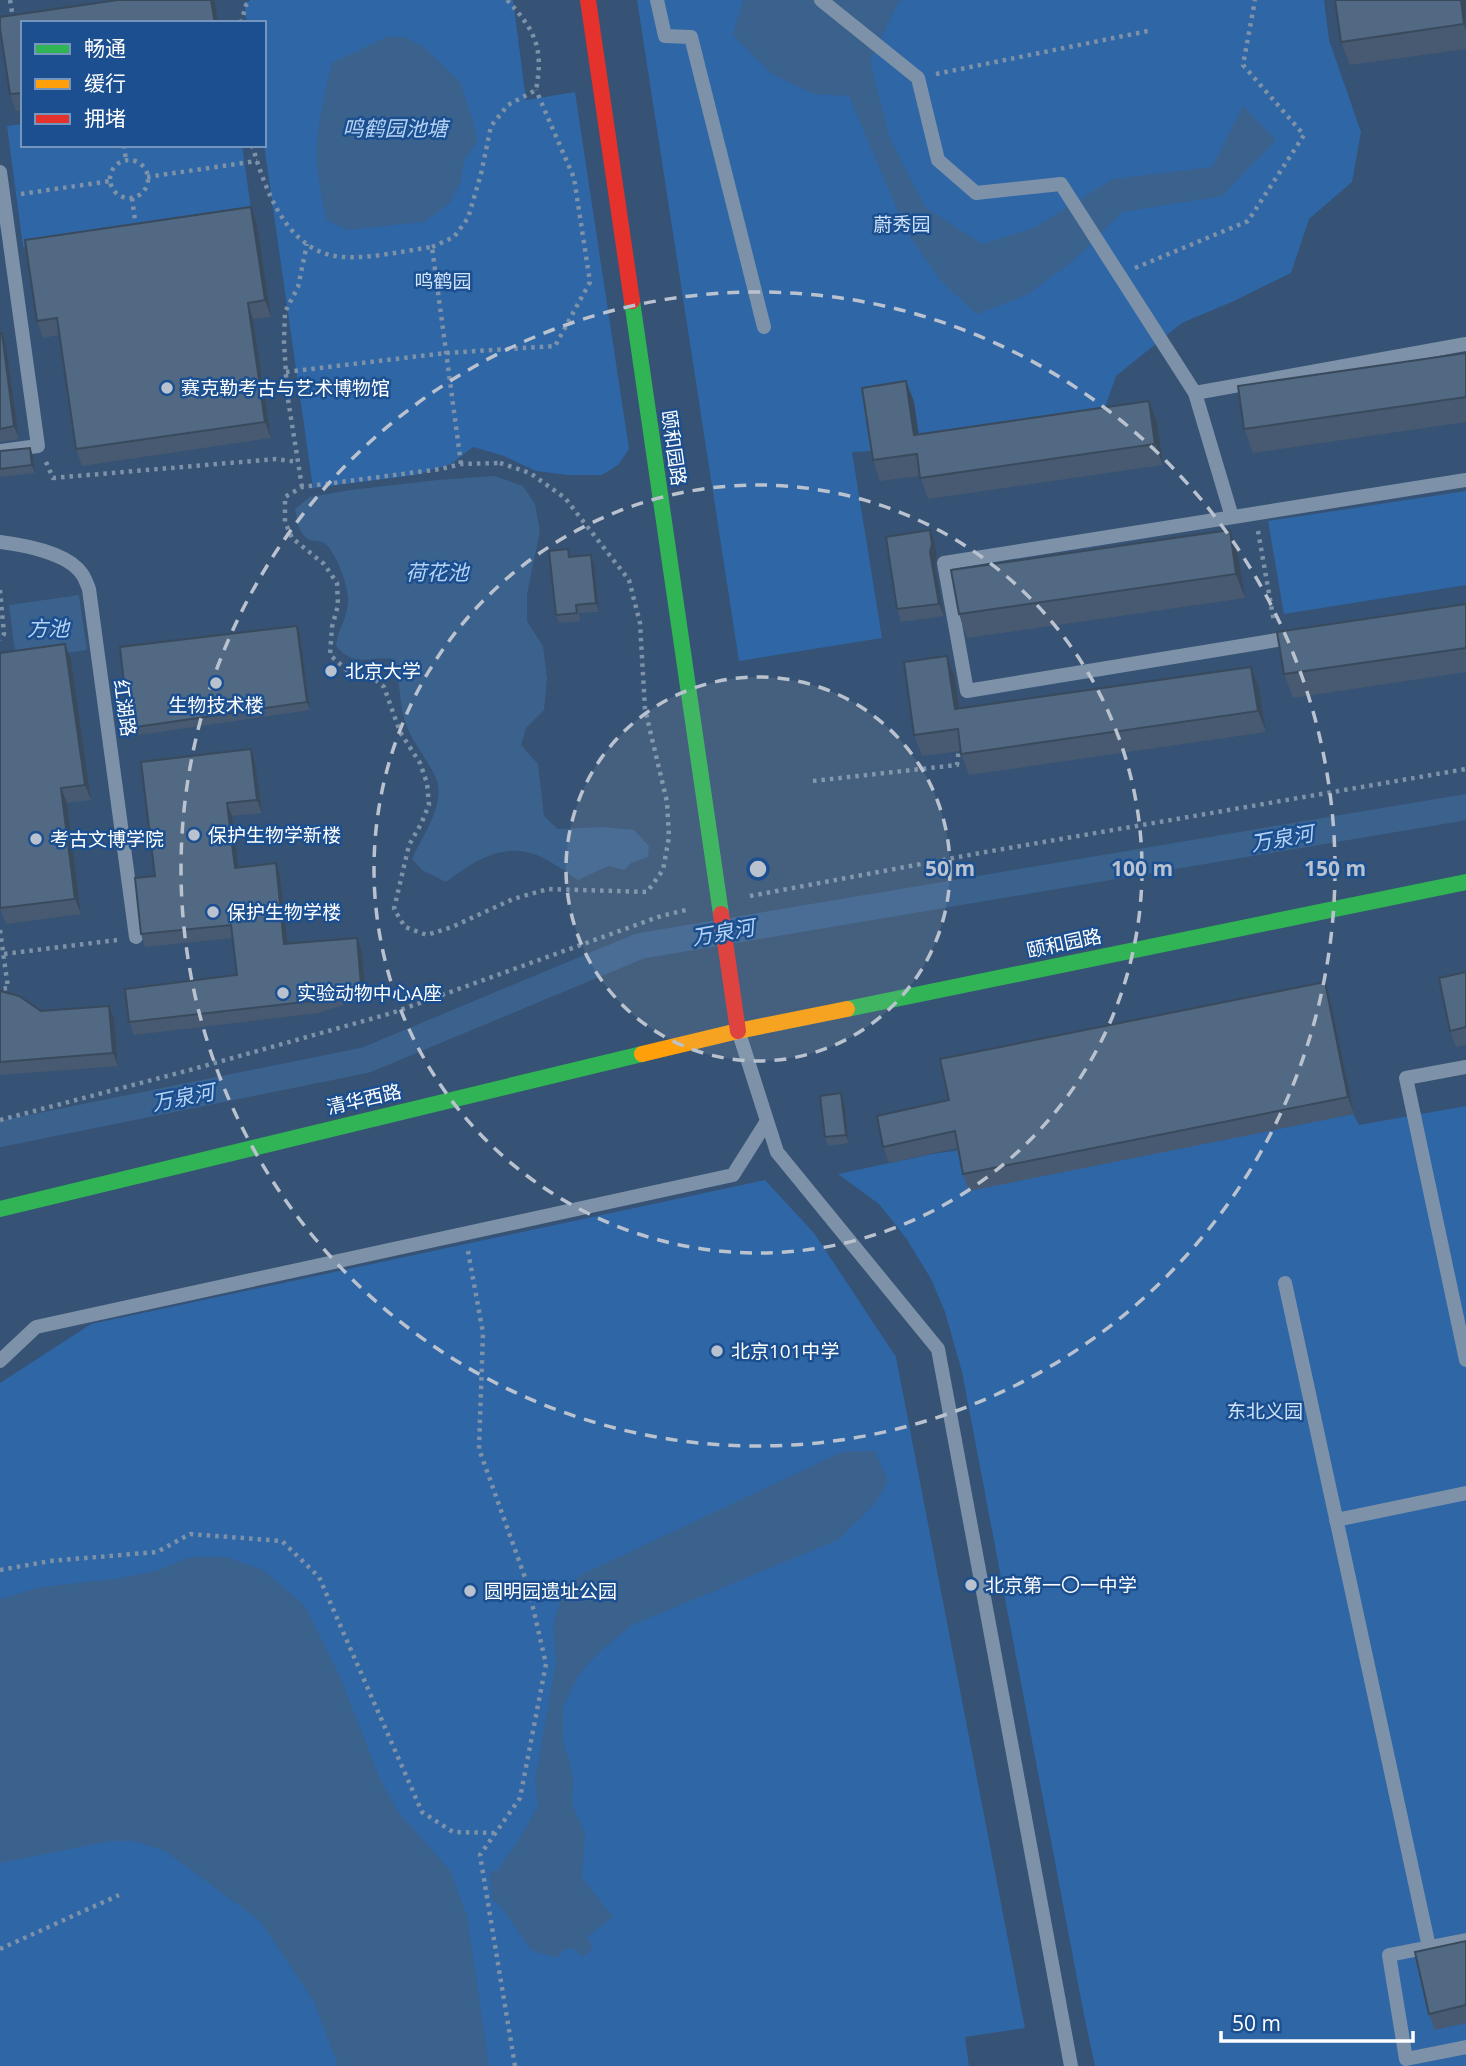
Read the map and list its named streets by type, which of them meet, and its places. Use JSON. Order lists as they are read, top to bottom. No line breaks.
{"streets":{"main road":["颐和园路","清华西路"],"lane":["红湖路"]},"crossings":[["颐和园路","清华西路"]],"water":["鸣鹤园池塘","荷花池","方池","万泉河"],"parks":["蔚秀园","鸣鹤园","东北义园"],"places":["赛克勒考古与艺术博物馆","北京大学","生物技术楼","保护生物学新楼","考古文博学院","保护生物学楼","实验动物中心A座","北京101中学","北京第一〇一中学","圆明园遗址公园"],"legend":["畅通","缓行","拥堵"],"scale_bar":"50 m","rings":["50 m","100 m","150 m"]}
